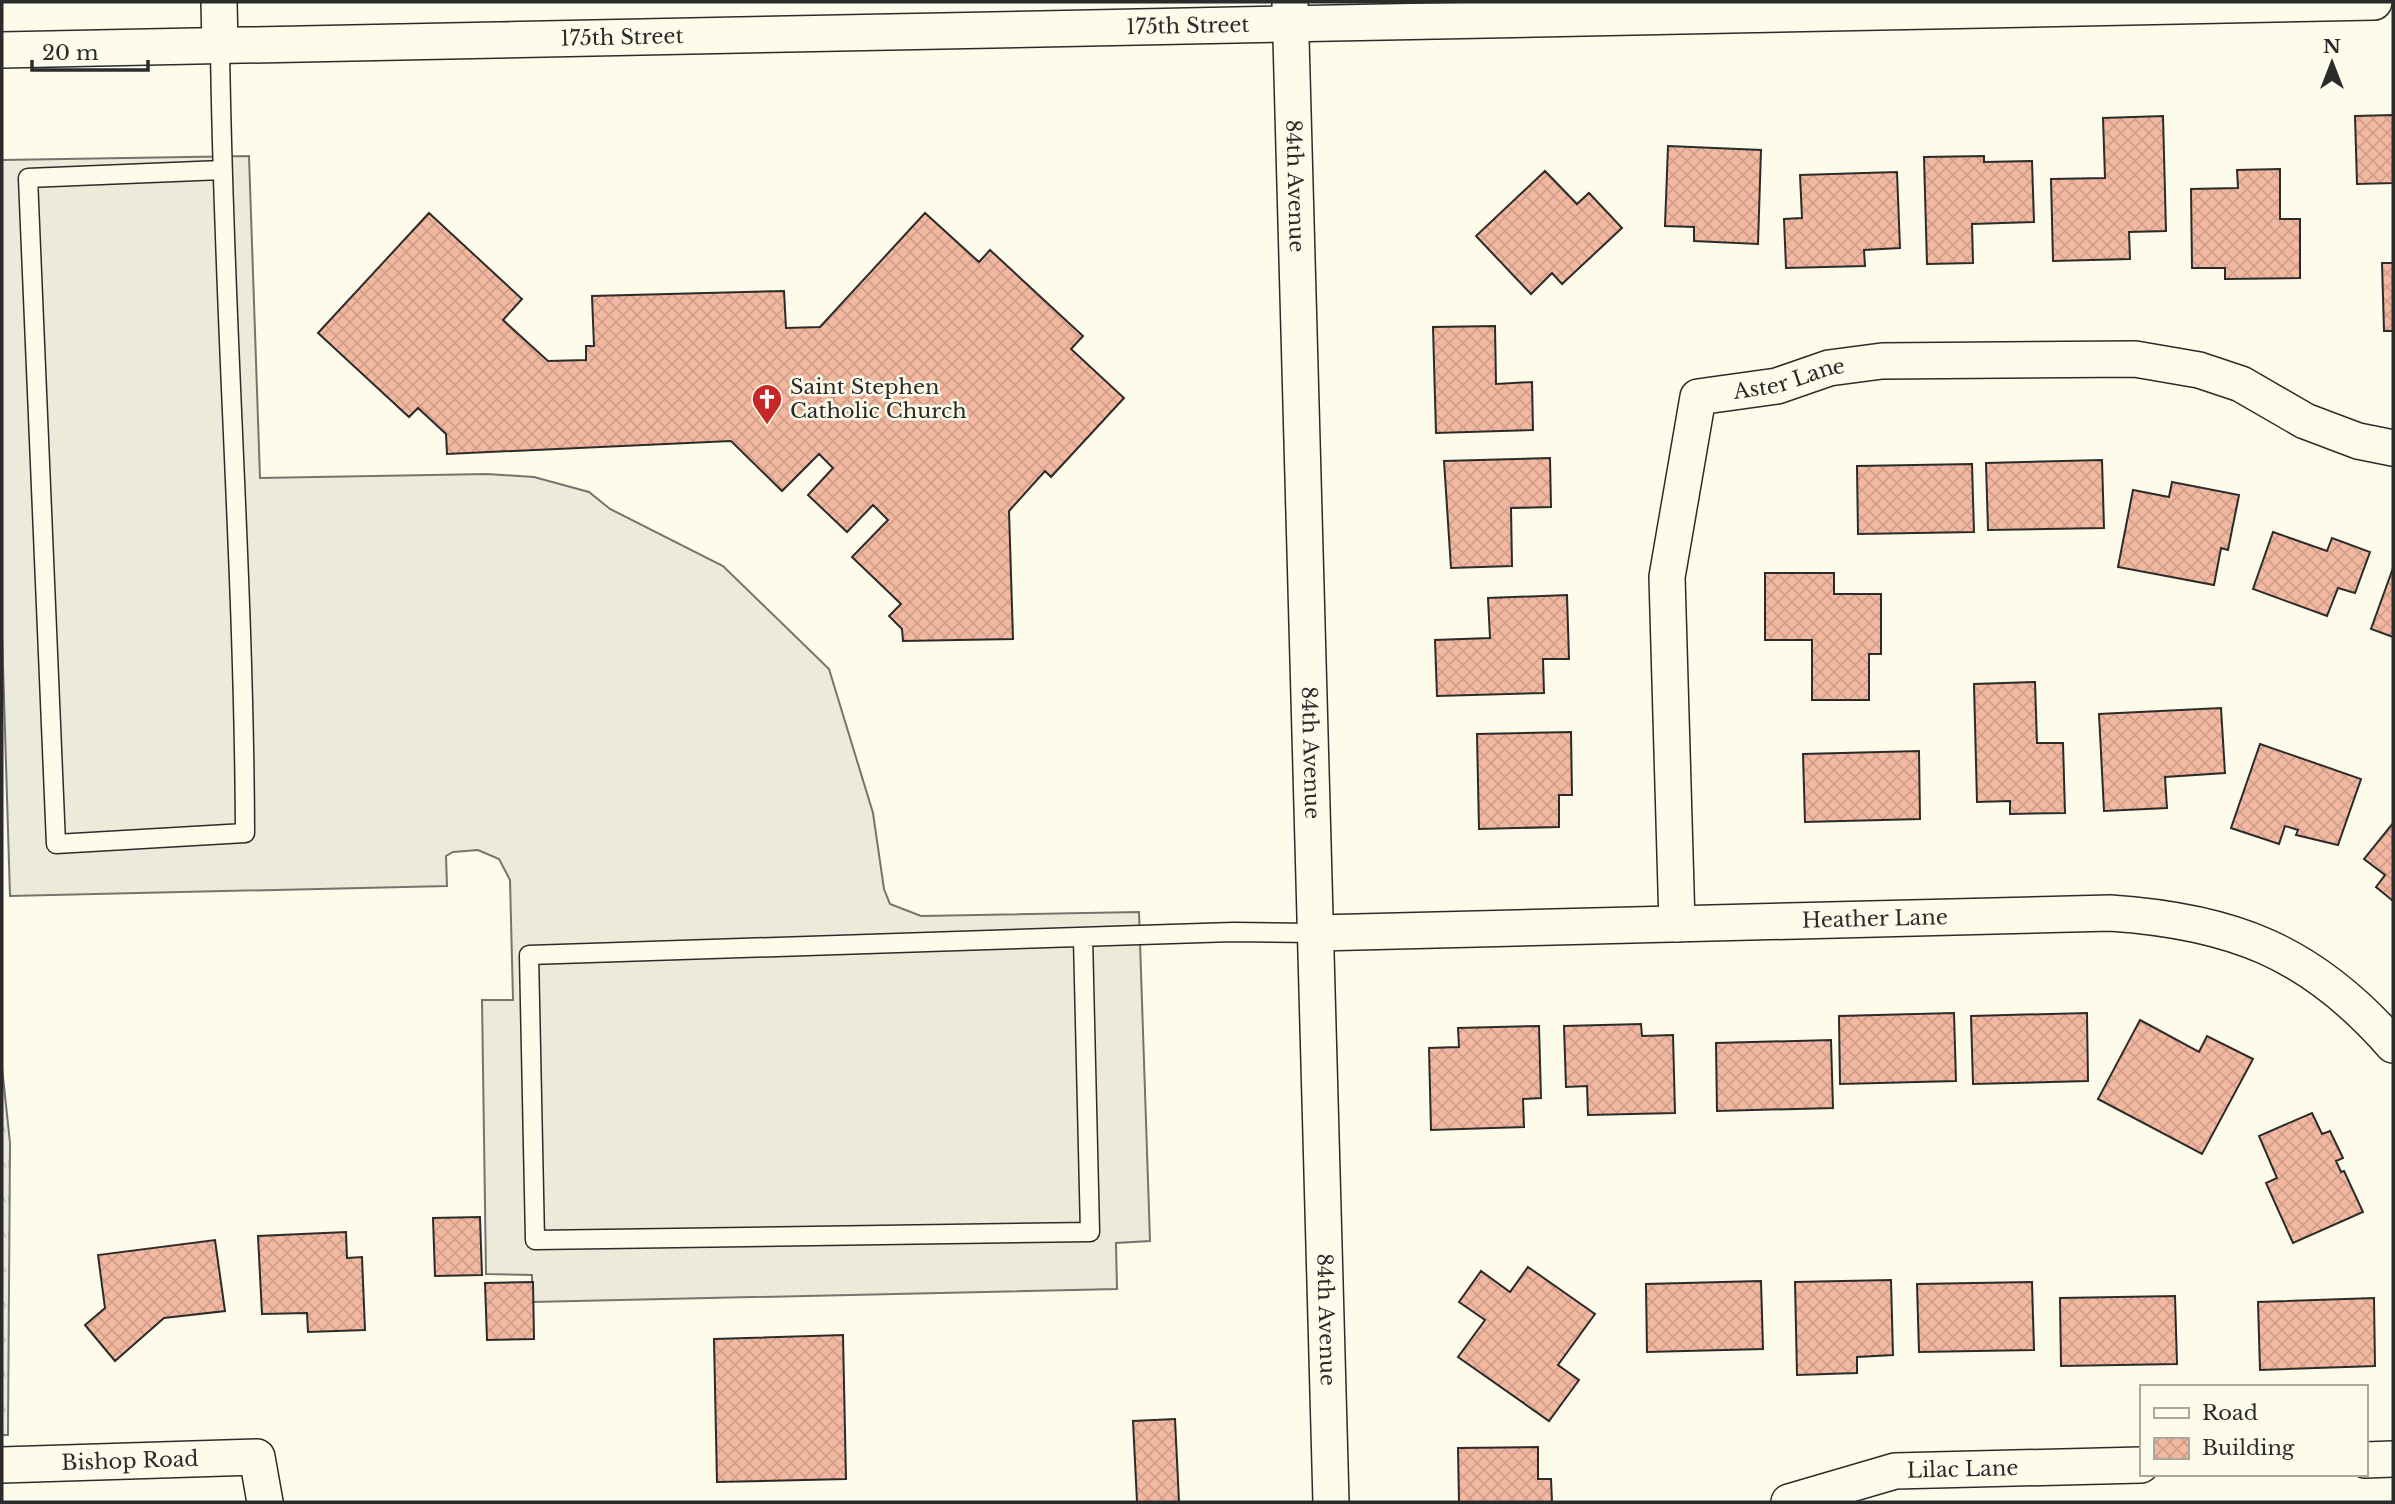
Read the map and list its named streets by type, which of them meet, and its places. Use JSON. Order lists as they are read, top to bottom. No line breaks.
{"streets":{"street":["175th Street","84th Avenue","Aster Lane","Heather Lane","Bishop Road","Lilac Lane"]},"crossings":[["175th Street","84th Avenue"],["84th Avenue","Heather Lane"],["Aster Lane","Heather Lane"]],"places":{"church":["Saint Stephen Catholic Church"]},"legend":["Road","Building"],"scale_bar":"20 m","north":"top"}
